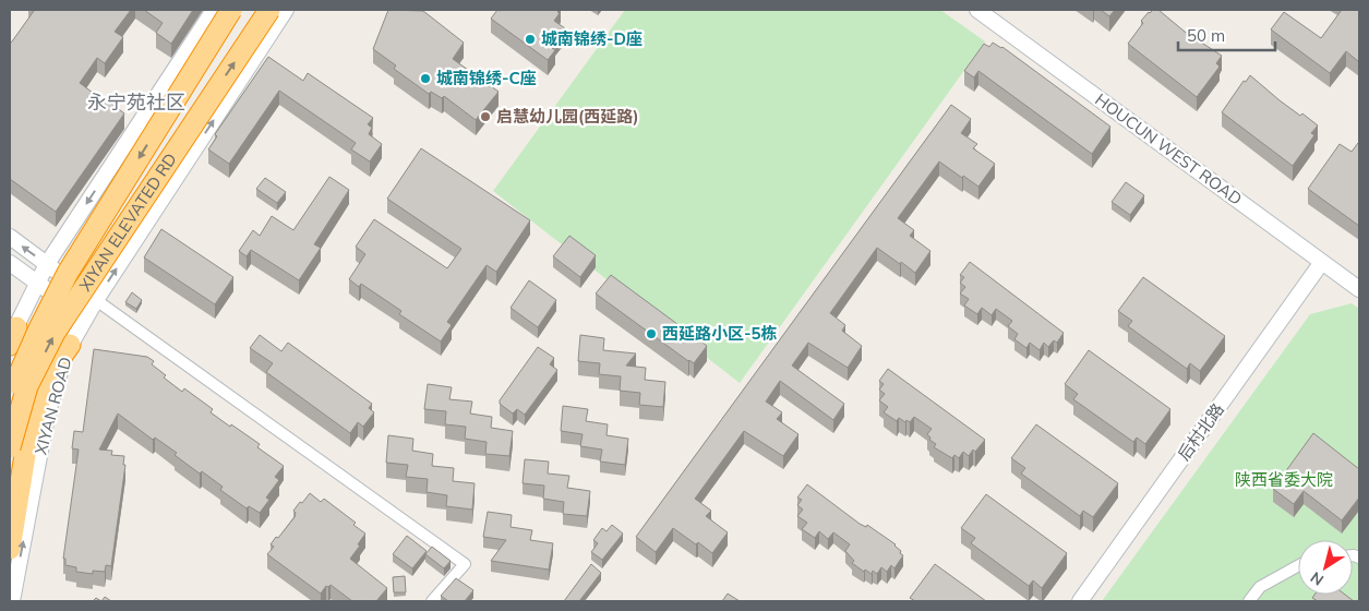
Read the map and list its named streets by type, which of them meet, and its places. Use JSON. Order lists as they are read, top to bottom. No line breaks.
{"streets":{"highway":["XIYAN ELEVATED RD"],"street":["HOUCUN WEST ROAD","XIYAN ROAD","后村北路"]},"crossings":[["HOUCUN WEST ROAD","后村北路"]],"districts":["永宁苑社区"],"parks":["陕西省委大院"],"places":["城南锦绣-D座","城南锦绣-C座","启慧幼儿园(西延路)","西延路小区-5栋"],"scale_bar":"50 m","north":"bottom left"}
